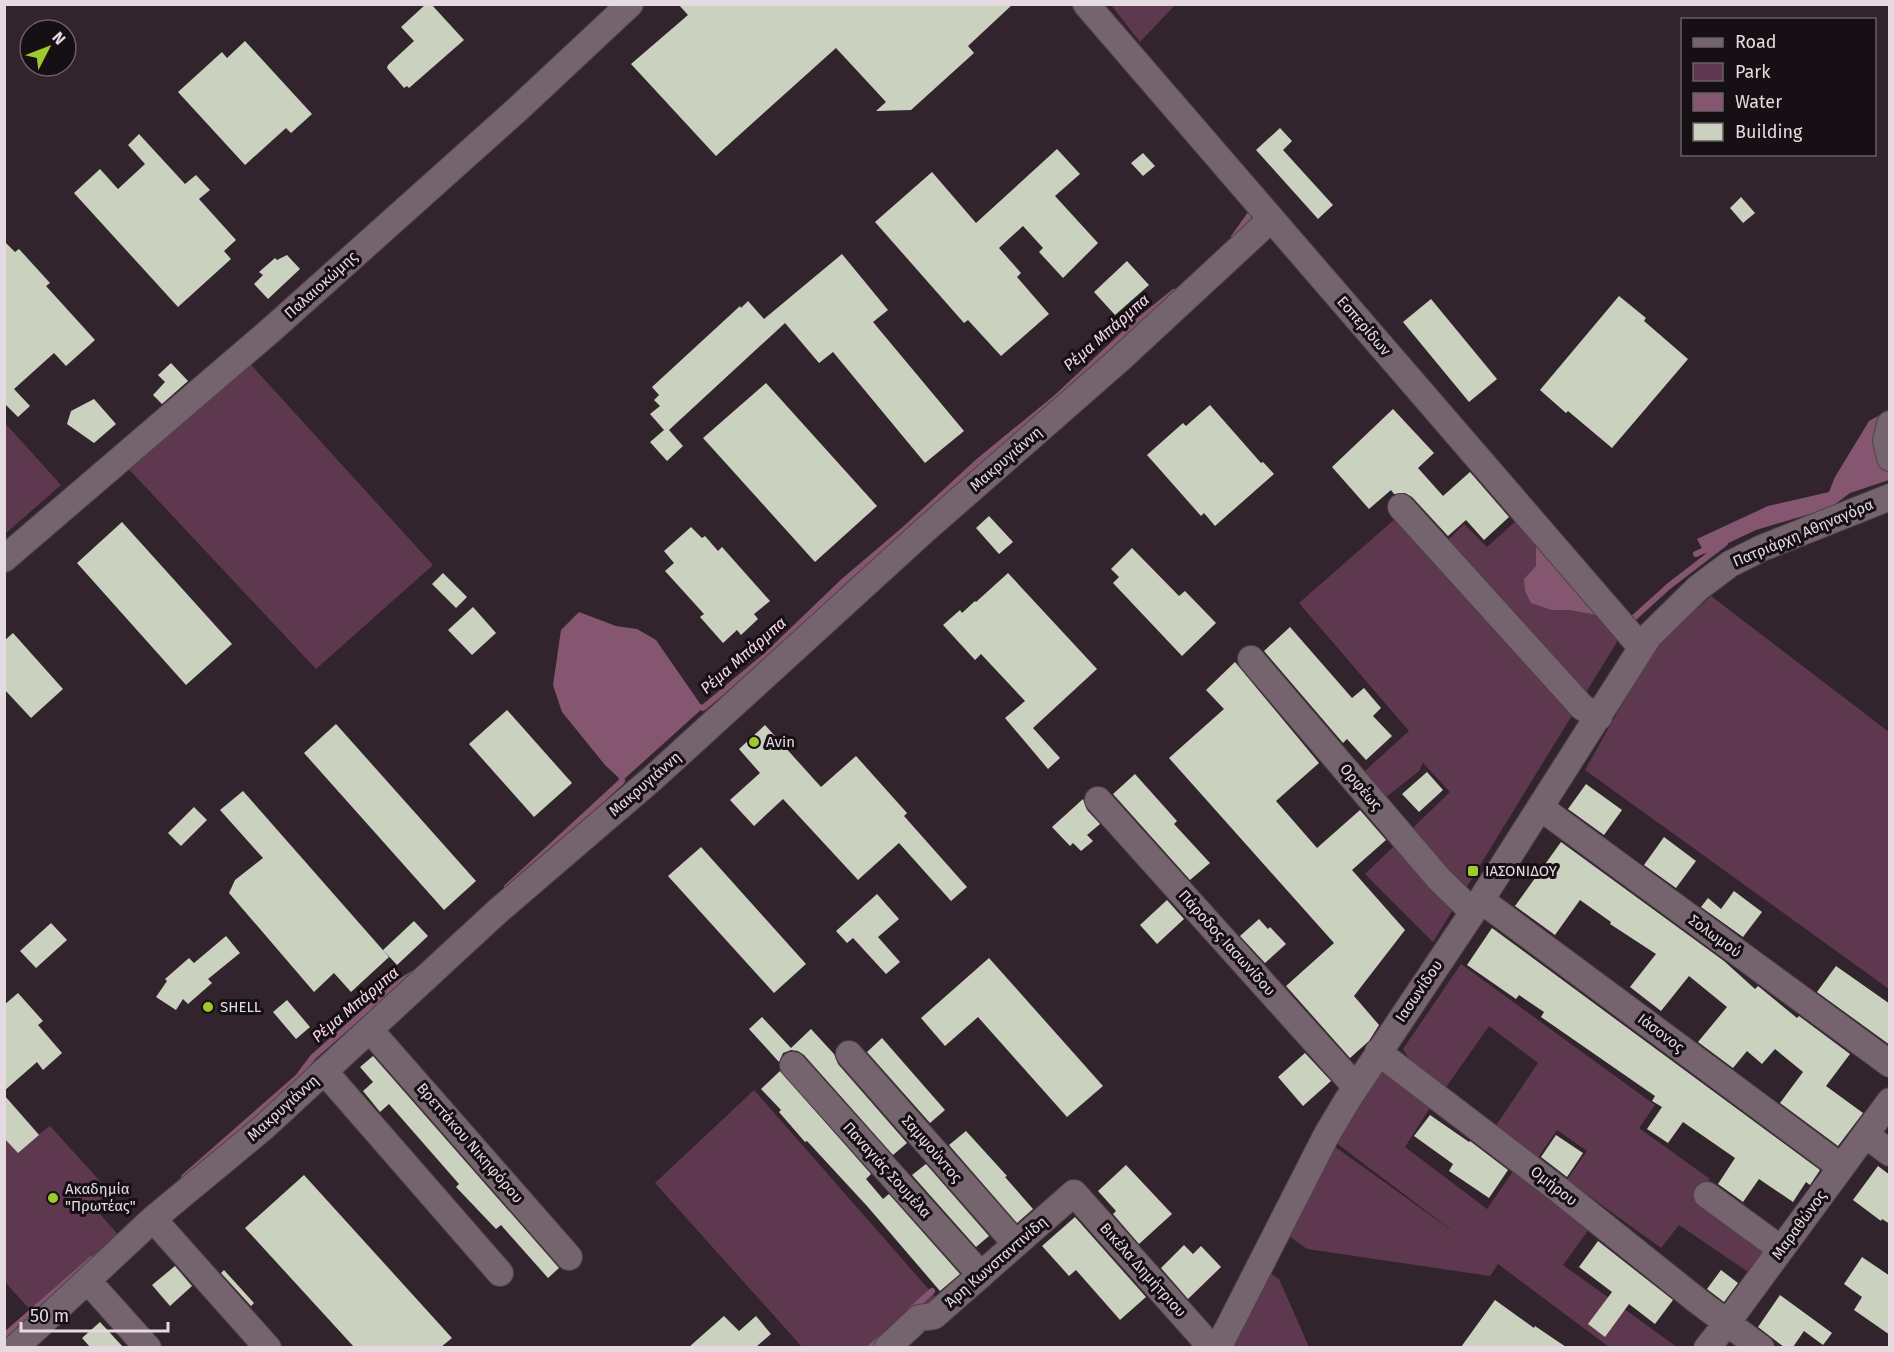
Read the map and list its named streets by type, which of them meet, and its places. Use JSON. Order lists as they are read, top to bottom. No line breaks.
{"streets":{"street":["Παλαιοκώμης","Εσπερίδων","Μακρυγιάννη","Πατριάρχη Αθηναγόρα","Ορφέως","Σολωμού","Πάροδος Ιασωνίδου","Ιασωνίδου","Ιάσονος","Βρεττάκου Νικηφόρου","Σαμψούντος","Παναγιάς Σουμέλα","Ομήρου","Μαραθώνος","Άρη Κωνσταντινίδη","Βικέλα Δημήτριου"]},"crossings":[["Εσπερίδων","Μακρυγιάννη"],["Εσπερίδων","Πατριάρχη Αθηναγόρα"],["Εσπερίδων","Ιασωνίδου"],["Μακρυγιάννη","Βρεττάκου Νικηφόρου"],["Πατριάρχη Αθηναγόρα","Ιασωνίδου"],["Ορφέως","Ιασωνίδου"],["Ορφέως","Ιάσονος"],["Σολωμού","Ιασωνίδου"],["Πάροδος Ιασωνίδου","Ιασωνίδου"],["Ιασωνίδου","Ιάσονος"],["Ιασωνίδου","Ομήρου"],["Ιάσονος","Μαραθώνος"],["Σαμψούντος","Άρη Κωνσταντινίδη"],["Παναγιάς Σουμέλα","Άρη Κωνσταντινίδη"],["Ομήρου","Μαραθώνος"],["Άρη Κωνσταντινίδη","Βικέλα Δημήτριου"]],"water":["Ρέμα Μπάρμπα"],"places":{"other":["Avin","SHELL","Ακαδημία \"Πρωτέας\""],"transit":["ΙΑΣΟΝΙΔΟΥ"]},"legend":["Road","Park","Water","Building"],"scale_bar":"50 m","north":"top right"}
